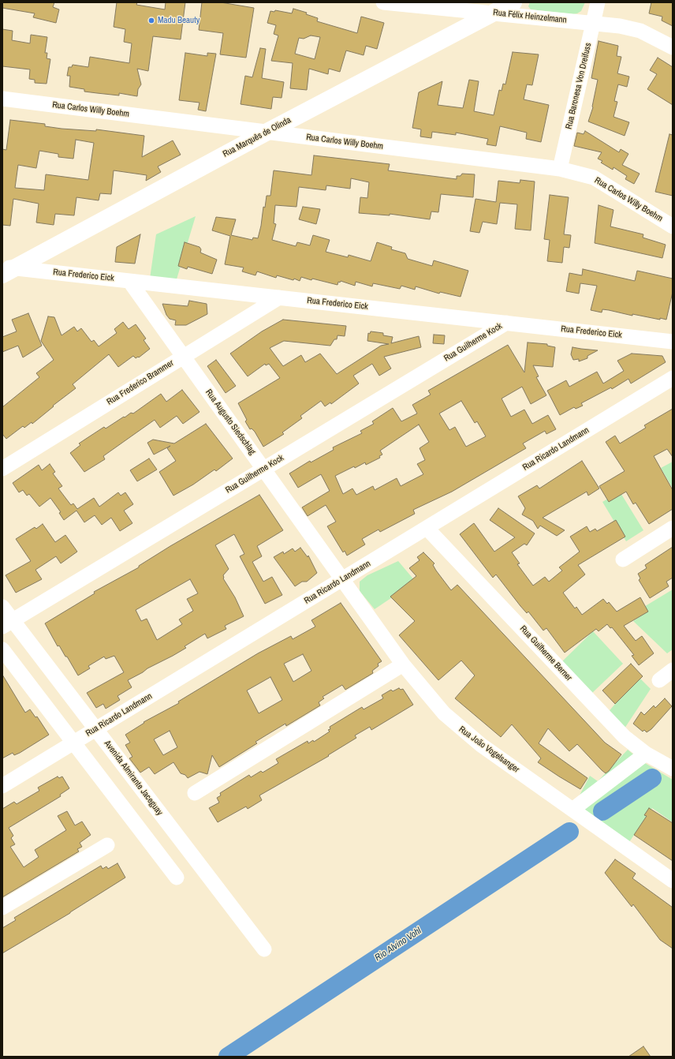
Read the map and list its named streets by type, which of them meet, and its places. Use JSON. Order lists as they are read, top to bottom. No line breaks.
{"streets":{"main road":["Rua Marquês de Olinda"],"street":["Rua Félix Heinzelmann","Rua Baronesa Von Dreifuss","Rua Carlos Willy Boehm","Rua Frederico Eick","Rua Guilherme Kock","Rua Frederico Brammer","Rua Augusto Siedschlag","Rua Ricardo Landmann","Rua Guilherme Berner","Rua João Vogelsanger","Avenida Almirante Jaceguay"]},"crossings":[["Rua Félix Heinzelmann","Rua Baronesa Von Dreifuss"],["Rua Félix Heinzelmann","Rua Marquês de Olinda"],["Rua Baronesa Von Dreifuss","Rua Carlos Willy Boehm"],["Rua Carlos Willy Boehm","Rua Marquês de Olinda"],["Rua Marquês de Olinda","Rua Frederico Eick"],["Rua Frederico Eick","Rua Guilherme Kock"],["Rua Frederico Eick","Rua Frederico Brammer"],["Rua Frederico Eick","Rua Augusto Siedschlag"],["Rua Guilherme Kock","Rua Augusto Siedschlag"],["Rua Guilherme Kock","Avenida Almirante Jaceguay"],["Rua Frederico Brammer","Rua Augusto Siedschlag"],["Rua Augusto Siedschlag","Rua Ricardo Landmann"],["Rua Augusto Siedschlag","Rua João Vogelsanger"],["Rua Ricardo Landmann","Rua Guilherme Berner"],["Rua Ricardo Landmann","Rua João Vogelsanger"],["Rua Ricardo Landmann","Avenida Almirante Jaceguay"]],"water":["Rio Alvino Vohl"],"places":["Madu Beauty"]}
